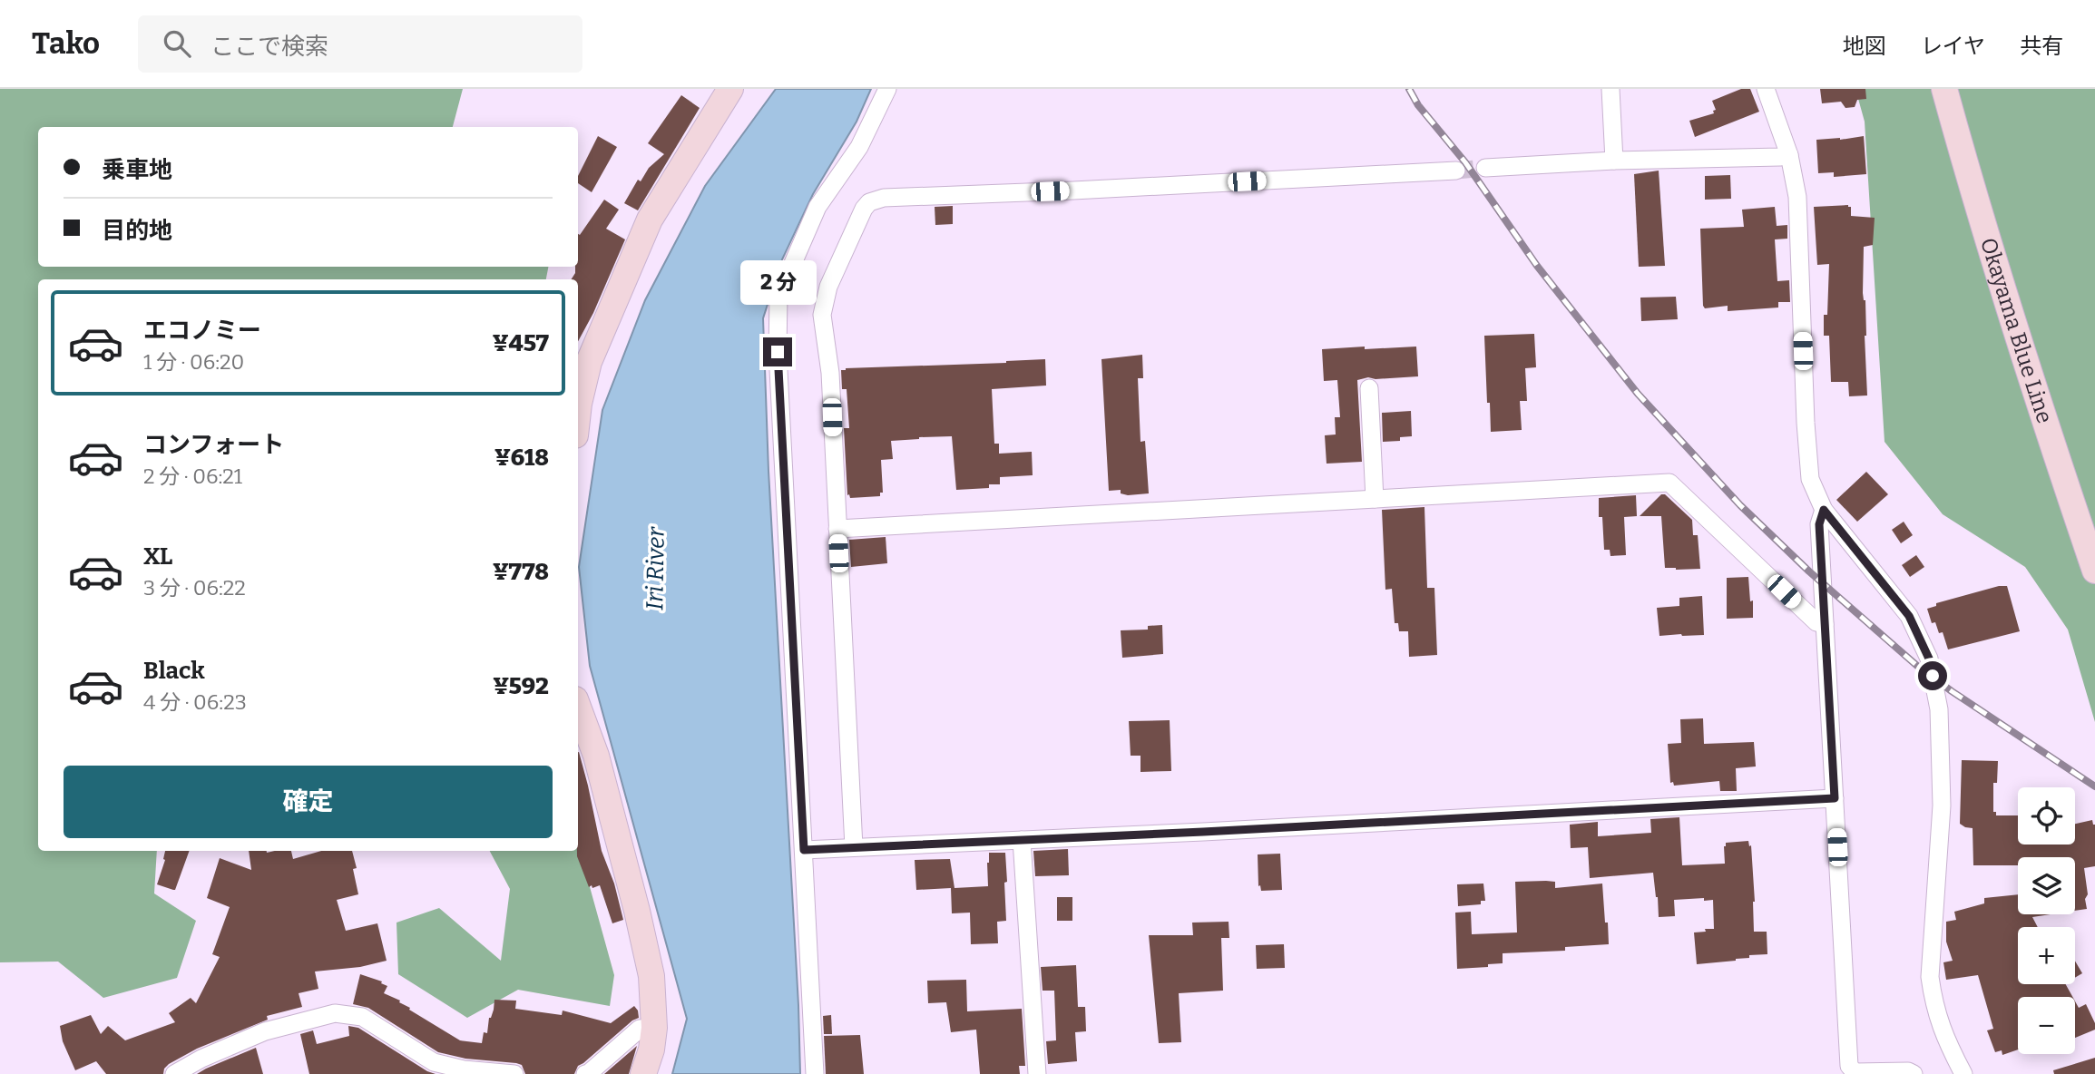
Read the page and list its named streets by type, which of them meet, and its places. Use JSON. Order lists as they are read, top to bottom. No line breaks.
{"streets":{"main road":["Okayama Blue Line"]},"water":["Iri River"],"page":{"header":"Tako","search":"ここで検索","nav":["地図","レイヤ","共有"],"banner":["乗車地","目的地"],"bubble":"2 分","list":[{"name":"エコノミー","note":"1 分 · 06:20","value":"¥457"},{"name":"コンフォート","note":"2 分 · 06:21","value":"¥618"},{"name":"XL","note":"3 分 · 06:22","value":"¥778"},{"name":"Black","note":"4 分 · 06:23","value":"¥592"}],"buttons":"確定","map_buttons":["+","−"]}}
